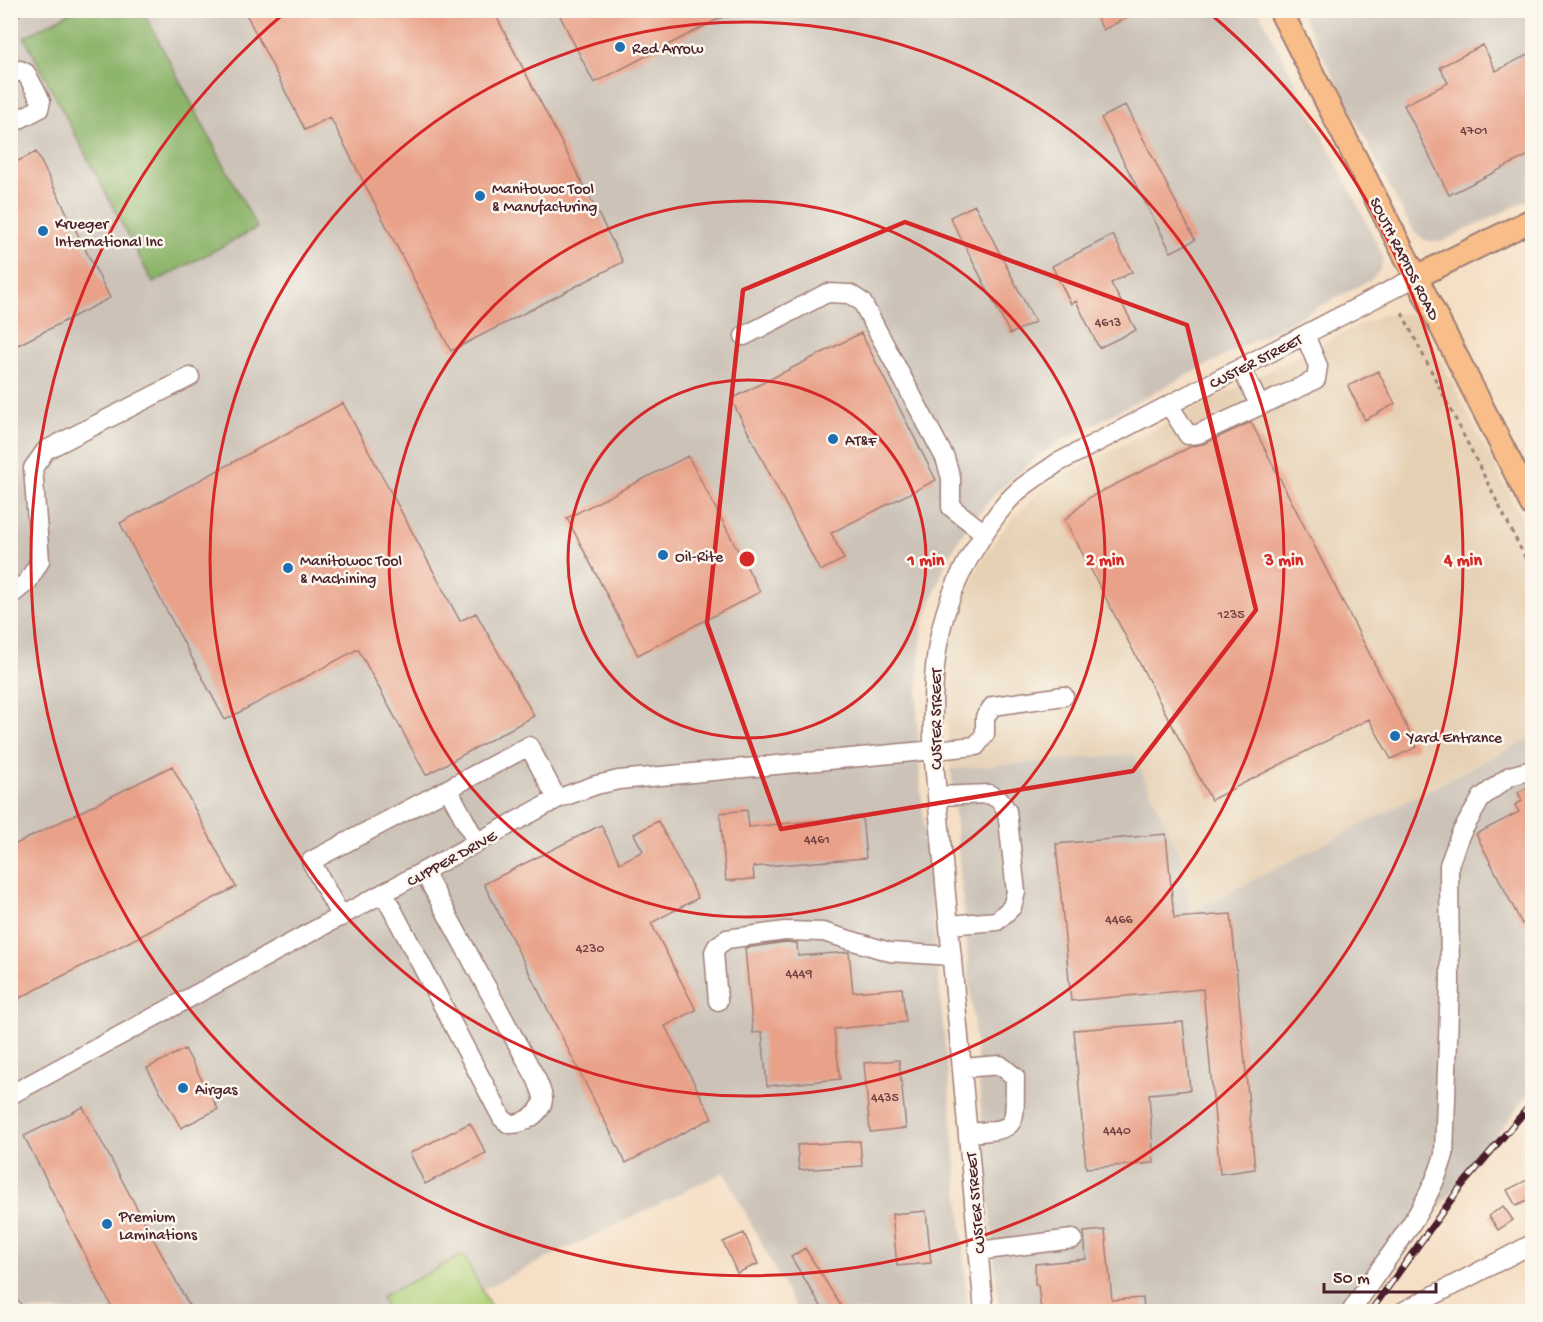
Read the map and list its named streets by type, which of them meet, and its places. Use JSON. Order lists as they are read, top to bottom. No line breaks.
{"streets":{"main road":["SOUTH RAPIDS ROAD"],"street":["CUSTER STREET","CLIPPER DRIVE"]},"crossings":[["SOUTH RAPIDS ROAD","CUSTER STREET"],["CUSTER STREET","CLIPPER DRIVE"]],"places":["Red Arrow","Manitowoc Tool & Manufacturing","Krueger International Inc","AT&F","Oil-Rite","Manitowoc Tool & Machining","Yard Entrance","Airgas","Premium Laminations"],"house_numbers":["4701","4613","1235","4461","4466","4230","4449","4435","4440"],"scale_bar":"50 m","rings":["1 min","2 min","3 min","4 min"]}
